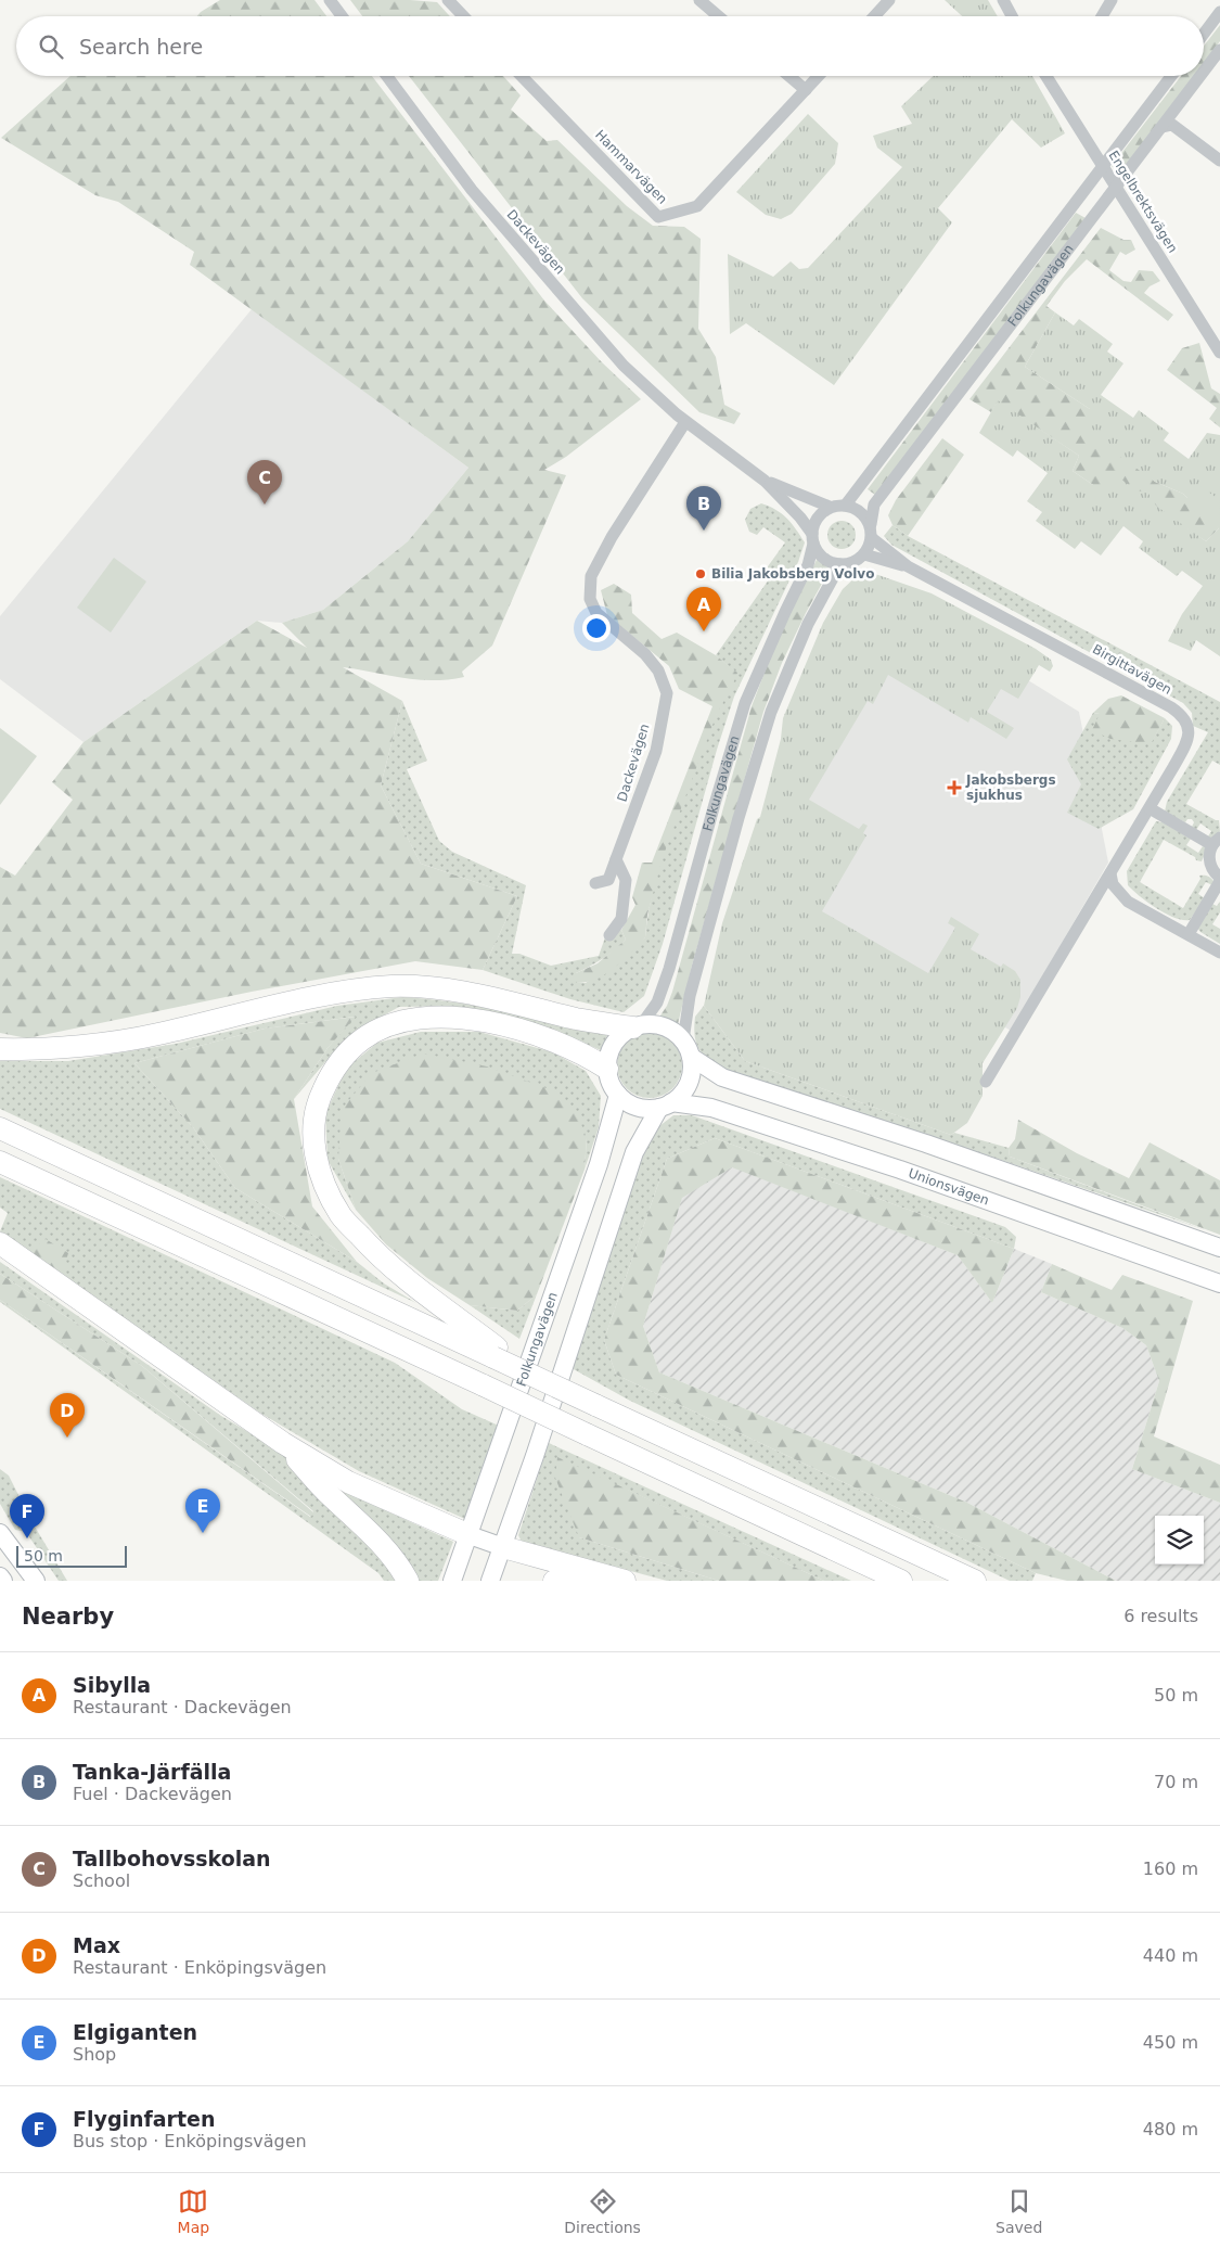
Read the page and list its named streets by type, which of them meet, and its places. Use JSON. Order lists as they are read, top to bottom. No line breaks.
{"streets":{"main road":["Folkungavägen","Unionsvägen"],"street":["Hammarvägen","Engelbrektsvägen","Dackevägen","Birgittavägen"]},"crossings":[["Engelbrektsvägen","Folkungavägen"],["Dackevägen","Folkungavägen"],["Dackevägen","Birgittavägen"],["Folkungavägen","Birgittavägen"],["Folkungavägen","Unionsvägen"]],"places":{"other":["Bilia Jakobsberg Volvo"],"health":["Jakobsbergs sjukhus"]},"scale_bar":"50 m","page":{"search":"Search here","pins":["C","B","A","D","E","F"],"scale":"50 m","heading":["Nearby","6 results"],"list":[{"mark":"A","name":"Sibylla","note":"Restaurant · Dackevägen","value":"50 m"},{"mark":"B","name":"Tanka-Järfälla","note":"Fuel · Dackevägen","value":"70 m"},{"mark":"C","name":"Tallbohovsskolan","note":"School","value":"160 m"},{"mark":"D","name":"Max","note":"Restaurant · Enköpingsvägen","value":"440 m"},{"mark":"E","name":"Elgiganten","note":"Shop","value":"450 m"},{"mark":"F","name":"Flyginfarten","note":"Bus stop · Enköpingsvägen","value":"480 m"}],"nav":["Map","Directions","Saved"]}}
